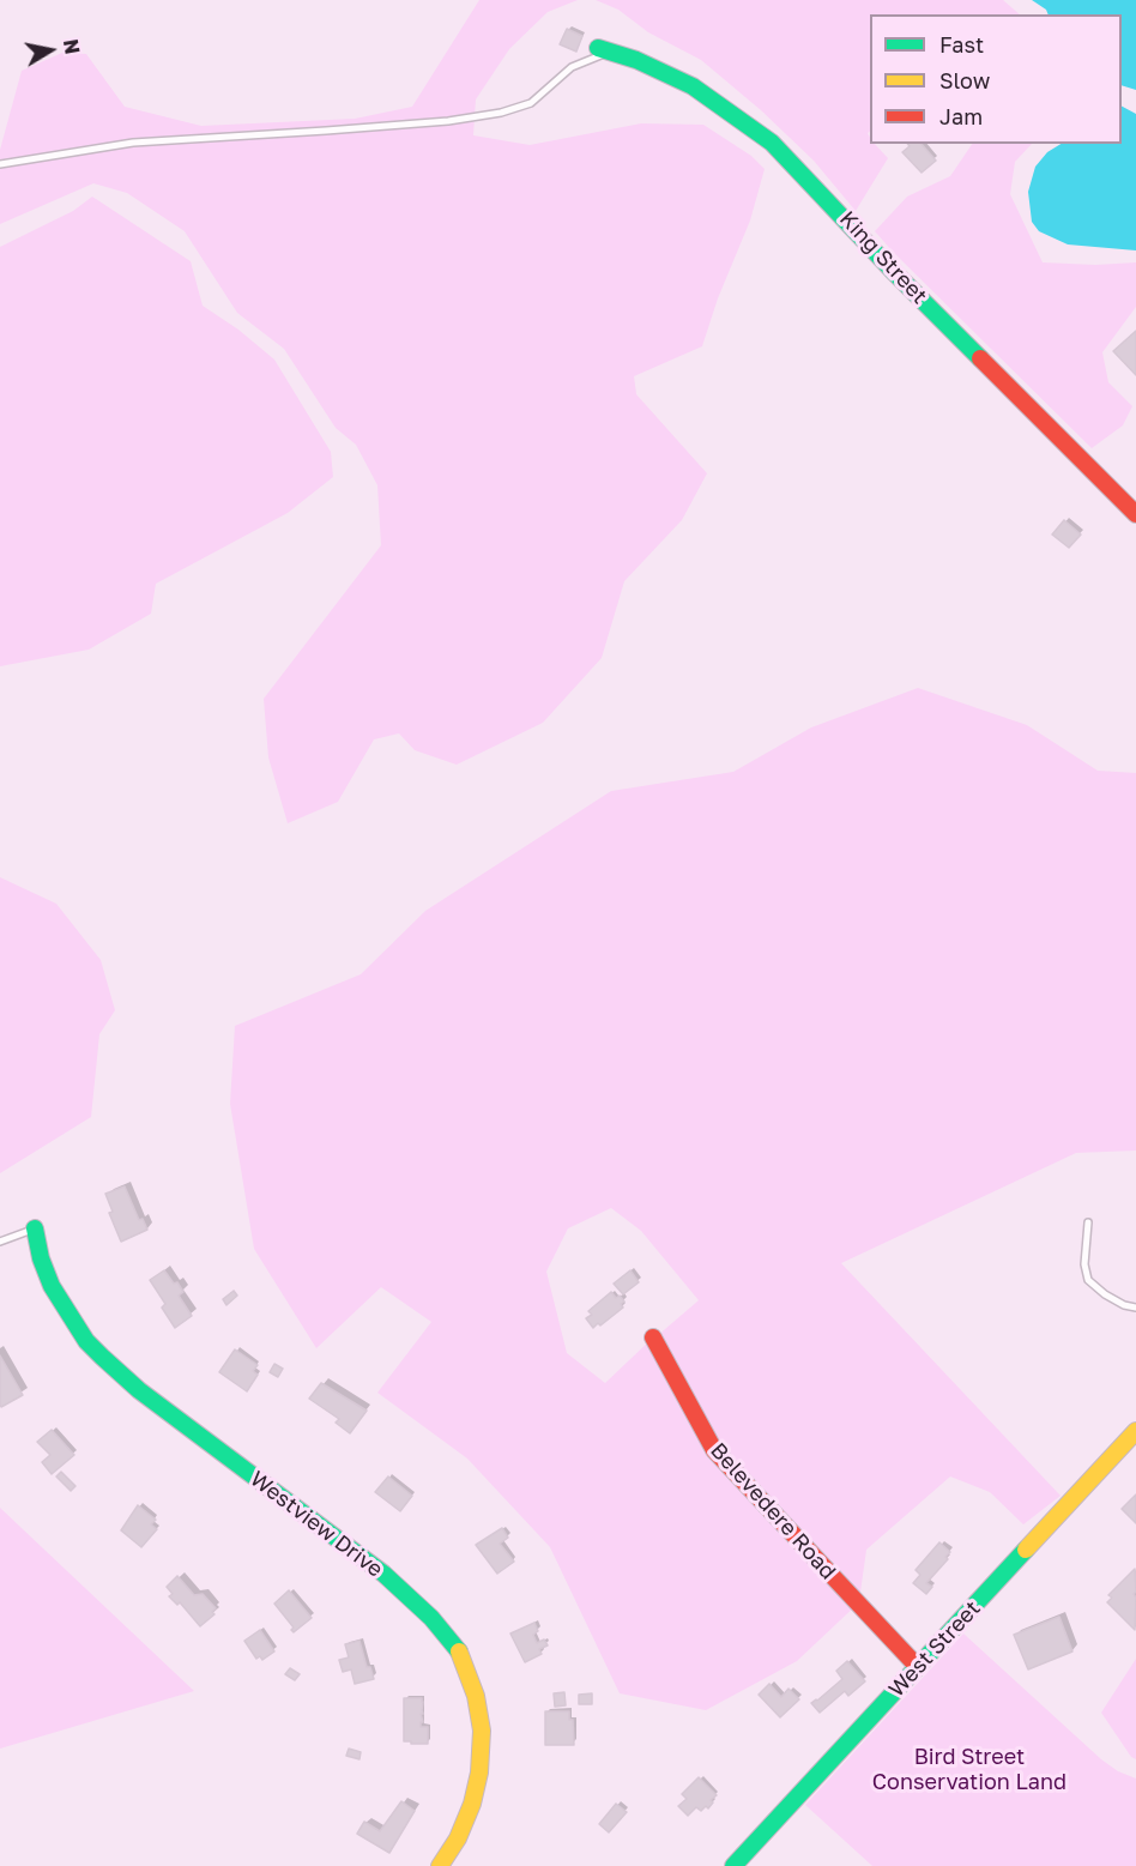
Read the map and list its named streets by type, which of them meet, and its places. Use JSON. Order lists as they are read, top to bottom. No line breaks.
{"streets":{"street":["King Street","Belevedere Road","Westview Drive","West Street"]},"crossings":[["Belevedere Road","West Street"]],"parks":["Bird Street Conservation Land"],"legend":["Fast","Slow","Jam"],"north":"right"}
